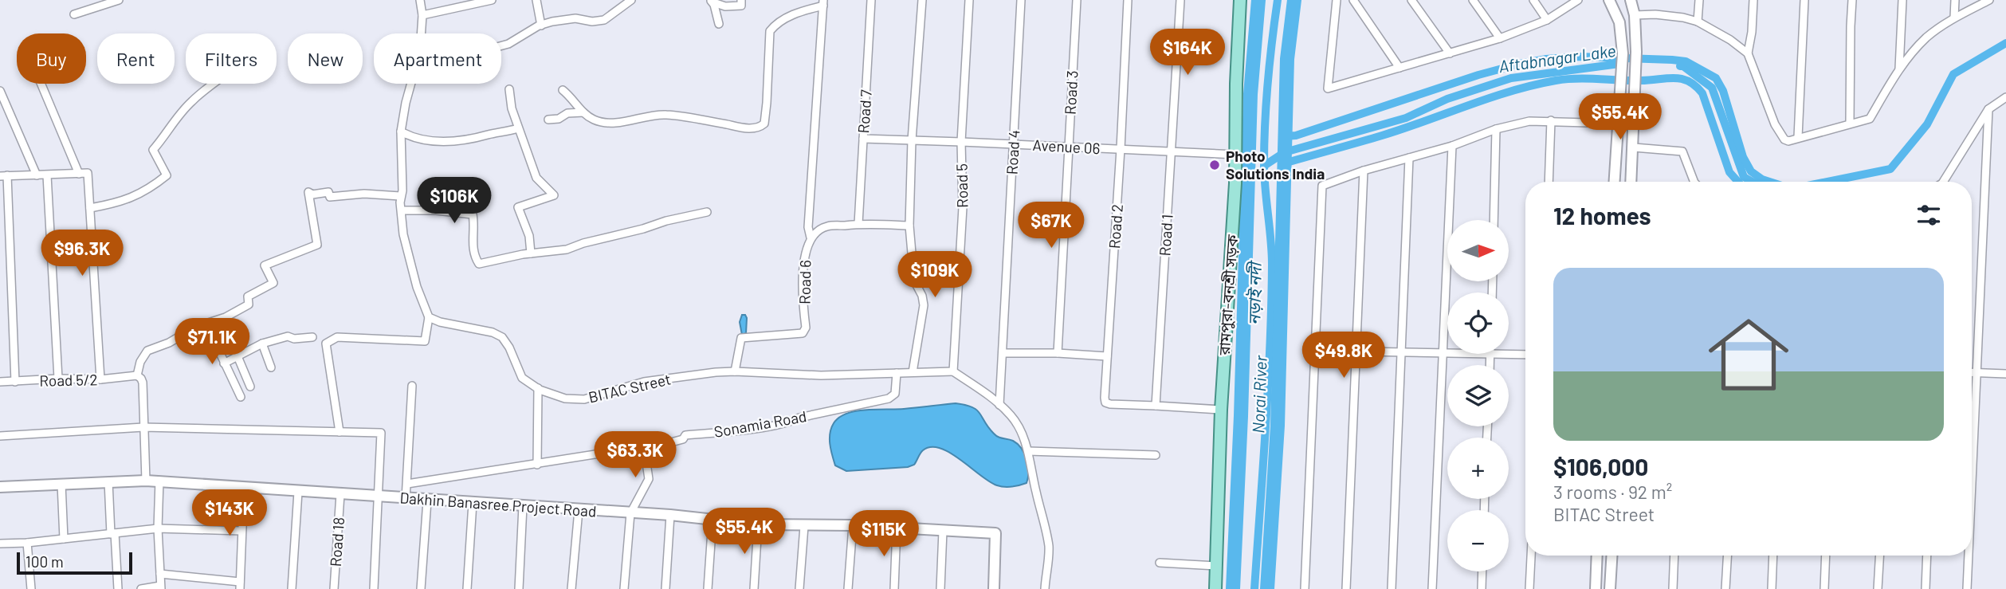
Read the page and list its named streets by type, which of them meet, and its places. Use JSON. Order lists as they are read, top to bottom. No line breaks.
{"streets":{"main road":["রামপুরা-বনশ্রী সড়ক"],"street":["Road 3","Road 7","Avenue 06","Road 4","Road 5","Road 2","Road 1","Road 6","Road 5/2","BITAC Street","Sonamia Road","Dakhin Banasree Project Road","Road 18"]},"crossings":[["Road 3","Avenue 06"],["Road 7","Avenue 06"],["Road 7","Road 6"],["Avenue 06","Road 4"],["Avenue 06","Road 5"],["Avenue 06","Road 2"],["Avenue 06","Road 1"],["Avenue 06","রামপুরা-বনশ্রী সড়ক"],["Road 5","BITAC Street"],["Road 2","Road 1"],["Road 6","BITAC Street"],["BITAC Street","Sonamia Road"],["Dakhin Banasree Project Road","Road 18"]],"water":["Aftabnagar Lake","নড়াই নদী","Norai River"],"places":["Photo Solutions India"],"scale_bar":"100 m","north":"right","page":{"price":["$164K","$55.4K","$106K","$67K","$96.3K","$109K","$71.1K","$49.8K","$63.3K","$143K","$55.4K","$115K"],"chip":["Buy","Rent","Filters","New","Apartment"],"heading":"12 homes","map_buttons":["+","−"],"list":[{"name":"$106,000","note":"3 rooms · 92 m² · BITAC Street"}],"scale":"100 m"}}
